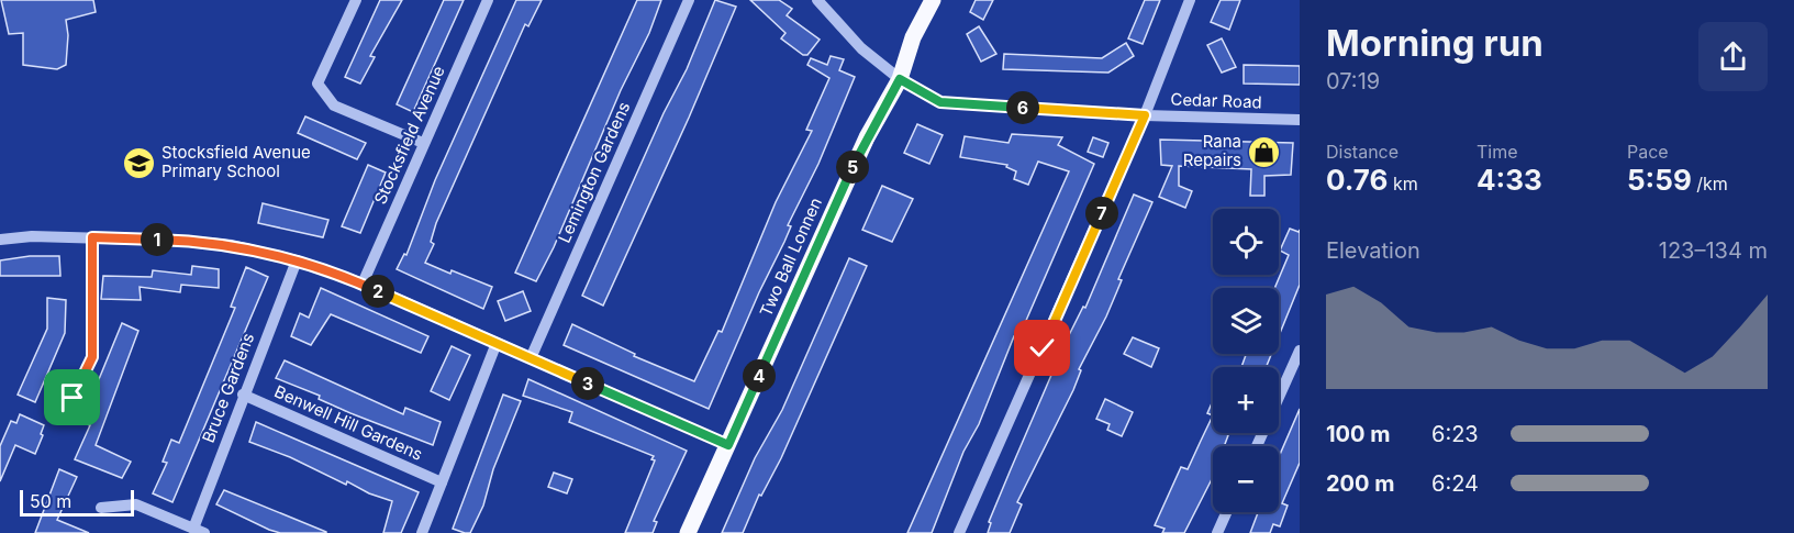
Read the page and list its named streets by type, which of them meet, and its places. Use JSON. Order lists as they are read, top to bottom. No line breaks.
{"streets":{"main road":["Two Ball Lonnen"],"street":["Cedar Road","Stocksfield Avenue","Lemington Gardens","Bruce Gardens","Benwell Hill Gardens"]},"crossings":[["Cedar Road","Two Ball Lonnen"],["Bruce Gardens","Benwell Hill Gardens"]],"places":{"shop":["Rana Repairs"],"school or university":["Stocksfield Avenue Primary School"]},"scale_bar":"50 m","page":{"heading":["Morning run","07:19"],"pins":["6","5","7","1","2","4","3"],"stats":[["Distance","0.76 km"],["Time","4:33"],["Pace","5:59 /km"]],"map_buttons":["+","−"],"chart":["Elevation","123–134 m"],"list":[{"name":"100 m","note":"6:23"},{"name":"200 m","note":"6:24"}],"scale":"50 m"}}
